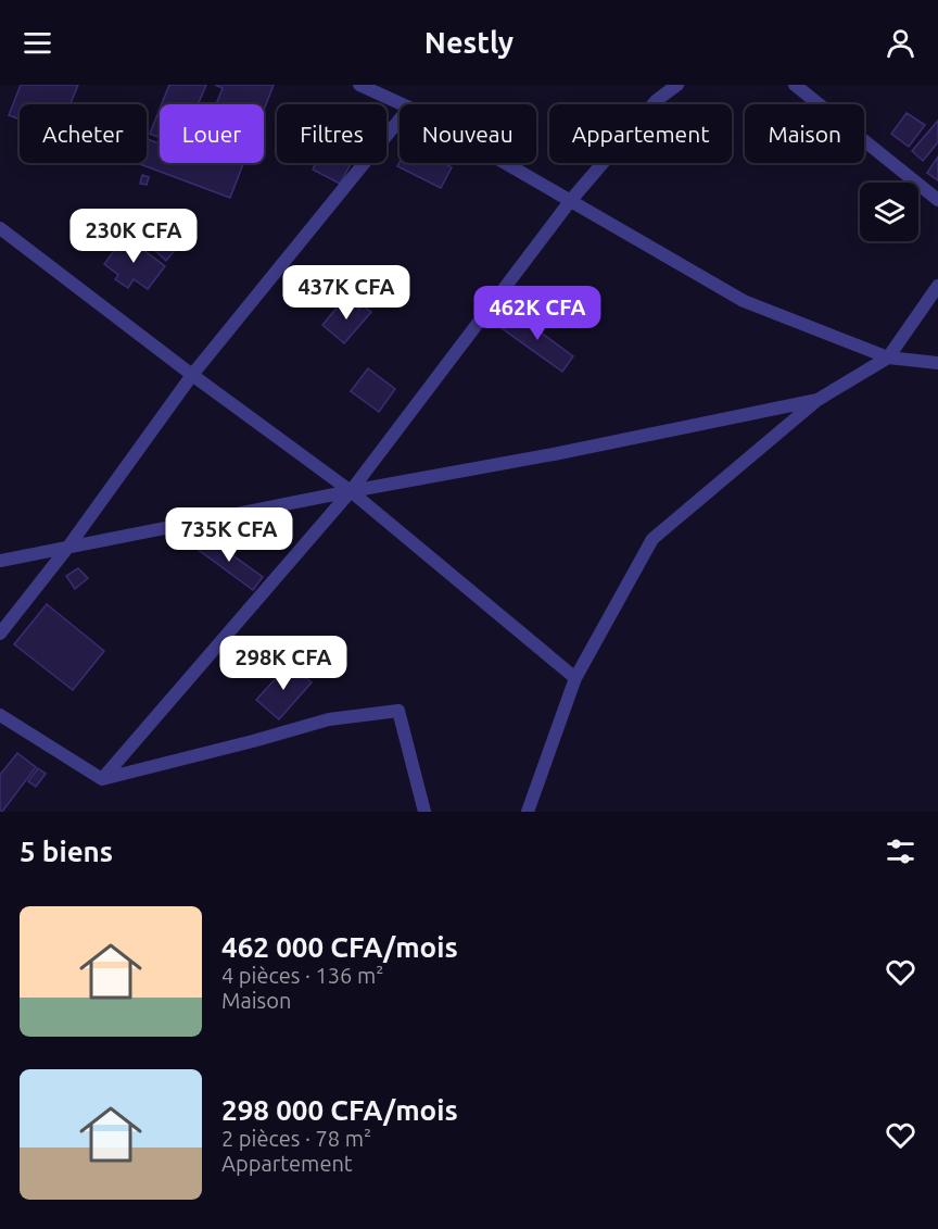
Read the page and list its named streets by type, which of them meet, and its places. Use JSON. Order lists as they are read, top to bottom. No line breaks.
{"page":{"header":"Nestly","chip":["Acheter","Louer","Filtres","Nouveau","Appartement","Maison"],"price":["230K CFA","437K CFA","462K CFA","735K CFA","298K CFA"],"heading":"5 biens","list":[{"name":"462 000 CFA/mois","note":"4 pièces · 136 m² · Maison"},{"name":"298 000 CFA/mois","note":"2 pièces · 78 m² · Appartement"}]}}
